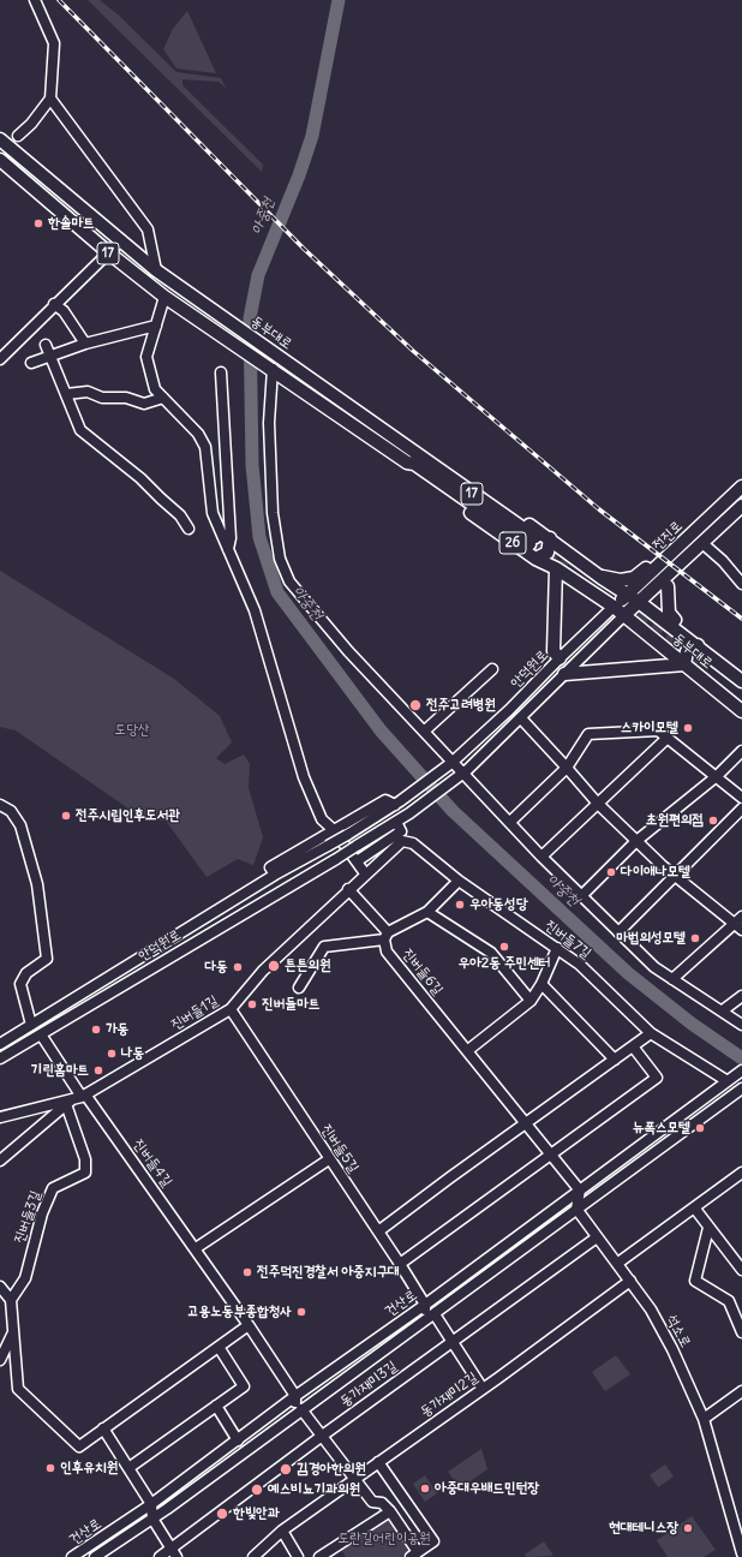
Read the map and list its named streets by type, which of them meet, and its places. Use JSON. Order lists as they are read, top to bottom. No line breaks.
{"streets":{"main road":["17","동부대로","전진로","26"],"street":["안덕원로","진버들7길","진버들6길","진버들1길","진버들5길","진버들4길","진버들3길","건산로","석소로","동가재미3길","동가재미2길"]},"crossings":[["동부대로","전진로"],["동부대로","26"],["동부대로","안덕원로"],["전진로","26"],["전진로","안덕원로"],["26","안덕원로"],["진버들7길","진버들1길"],["진버들7길","건산로"],["진버들6길","진버들1길"],["진버들6길","건산로"],["진버들1길","진버들5길"],["진버들1길","진버들4길"],["진버들1길","진버들3길"],["진버들5길","건산로"],["진버들4길","진버들3길"],["진버들4길","건산로"],["건산로","석소로"],["석소로","동가재미3길"],["석소로","동가재미2길"]],"water":["아중천"],"parks":["도당산","도란길어린이공원"],"places":["한솔마트","전주고려병원","스카이모텔","전주시립인후도서관","초원편의점","다이애나모텔","우아동성당","마법의성모텔","우아2동 주민센터","튼튼의원","다동","진버들마트","가동","나동","기린홈마트","뉴폭스모텔","전주덕진경찰서 아중지구대","고용노동부종합청사","인후유치원","김경아한의원","아중대우배드민턴장","예스비뇨기과의원","한빛안과","현대테니스장"]}
